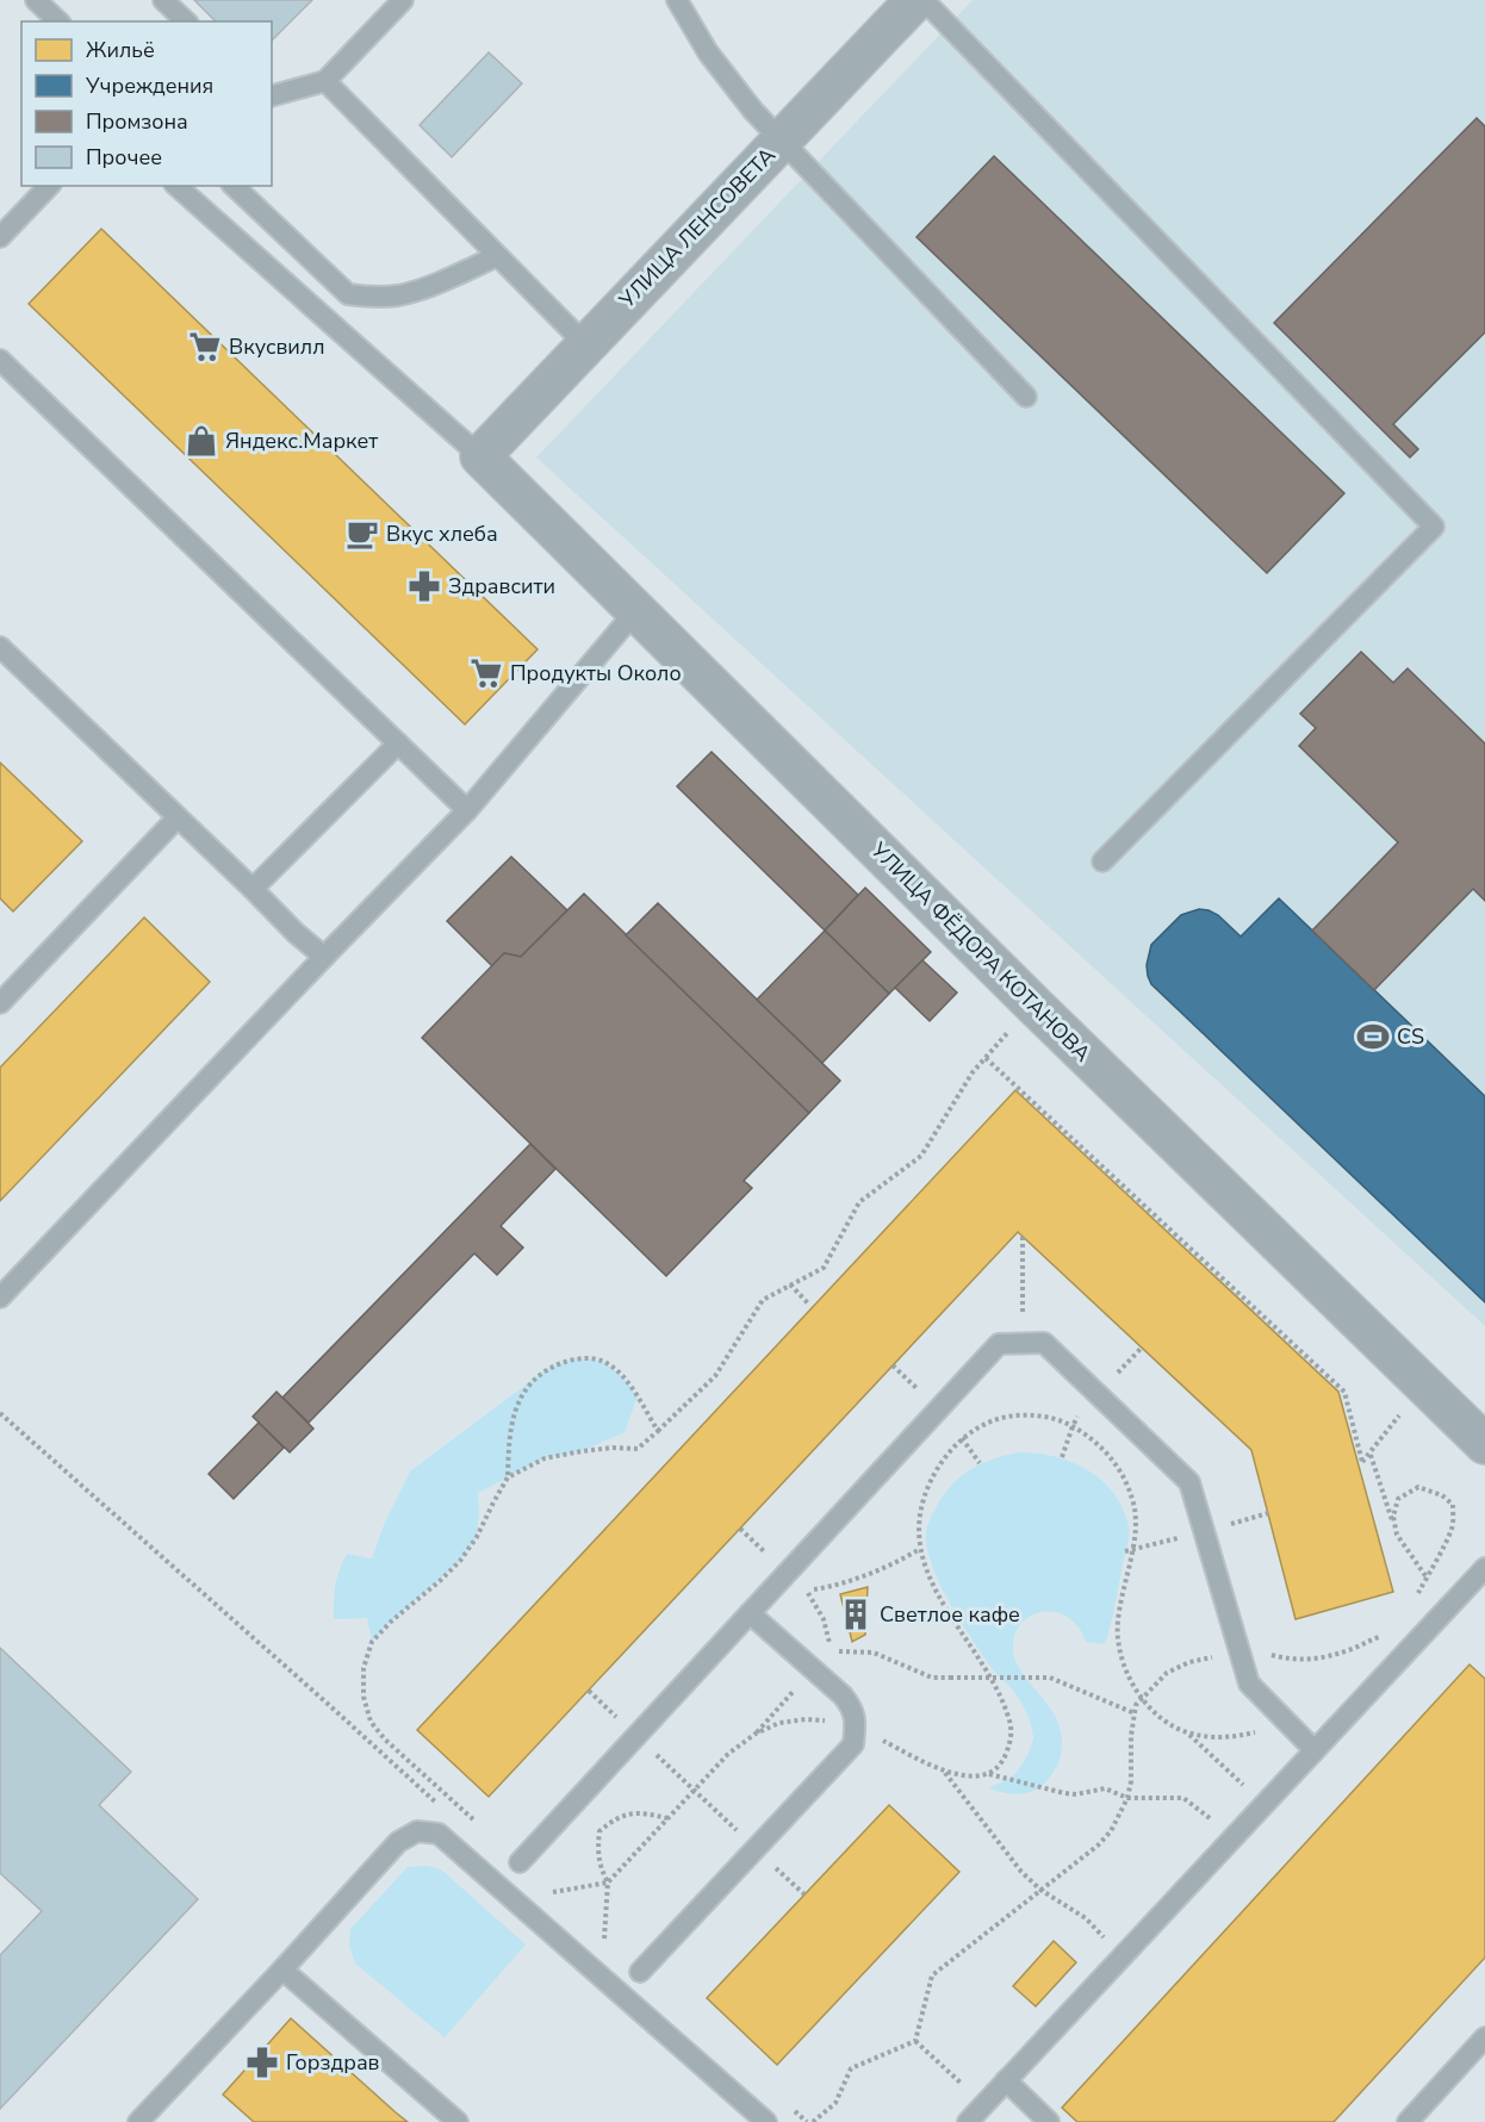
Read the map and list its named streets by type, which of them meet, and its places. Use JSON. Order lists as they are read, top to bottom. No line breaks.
{"streets":{"street":["УЛИЦА ЛЕНСОВЕТА","УЛИЦА ФЁДОРА КОТАНОВА"]},"crossings":[["УЛИЦА ЛЕНСОВЕТА","УЛИЦА ФЁДОРА КОТАНОВА"]],"places":{"supermarket":["Вкусвилл","Продукты Около"],"shop":["Яндекс.Маркет"],"cafe":["Вкус хлеба"],"pharmacy":["Здравсити","Горздрав"],"sports":["CS"],"building":["Светлое кафе"]},"legend":["Жильё","Учреждения","Промзона","Прочее"]}
